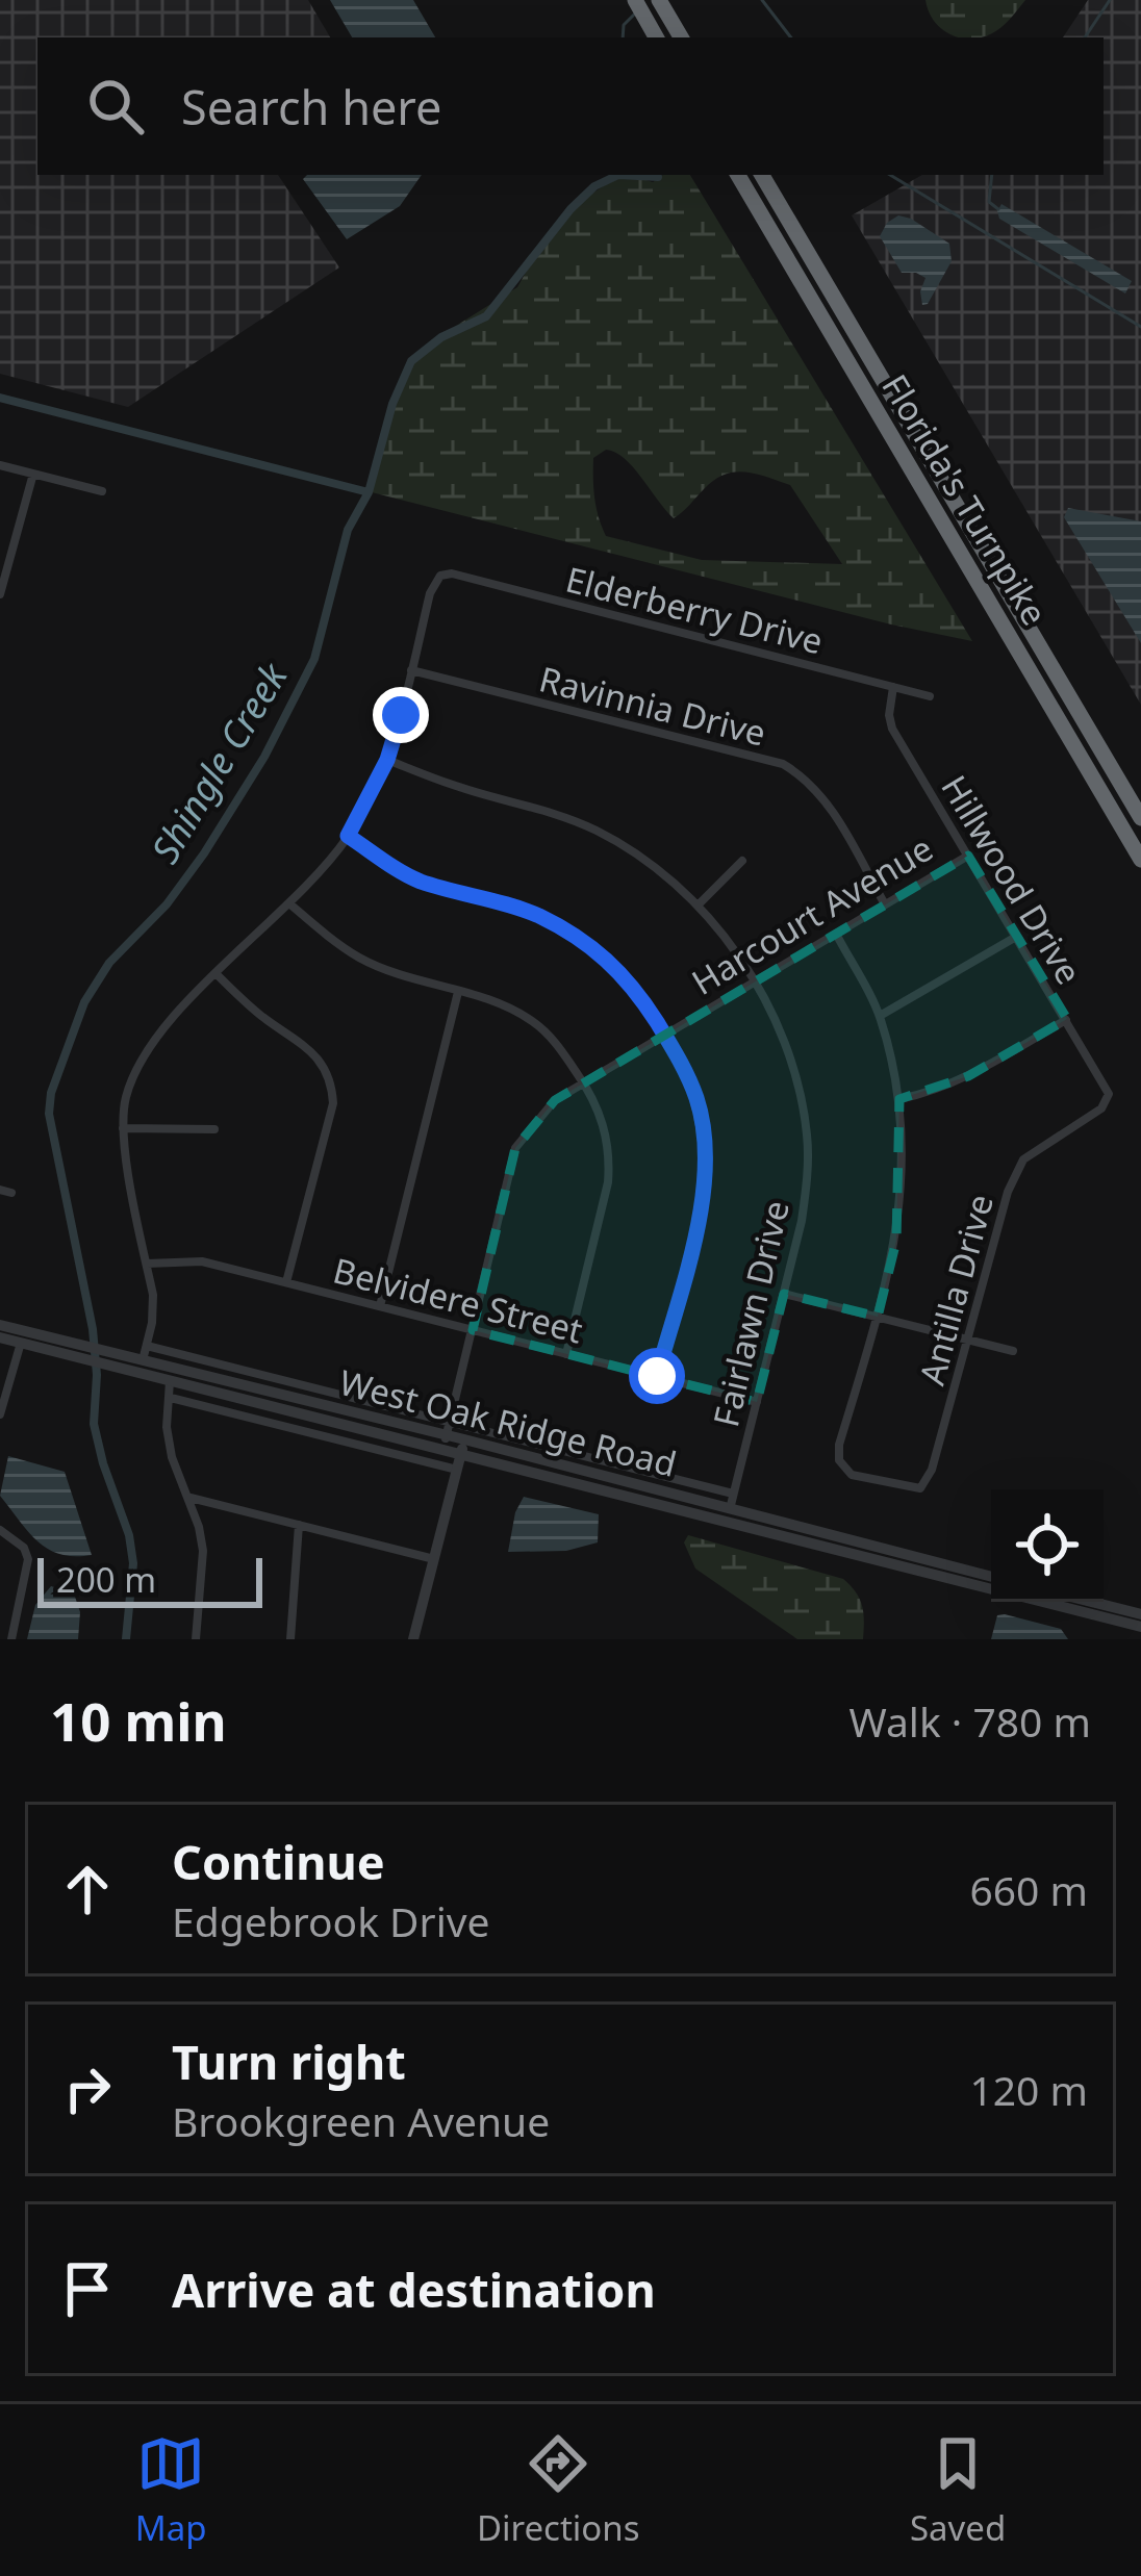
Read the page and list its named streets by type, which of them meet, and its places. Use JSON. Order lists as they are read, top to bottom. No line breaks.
{"streets":{"highway":["Florida's Turnpike"],"street":["Elderberry Drive","Ravinnia Drive","Hillwood Drive","Harcourt Avenue","Antilla Drive","Belvidere Street","Fairlawn Drive","West Oak Ridge Road"]},"crossings":[["Elderberry Drive","Ravinnia Drive"],["Elderberry Drive","Hillwood Drive"],["Ravinnia Drive","Harcourt Avenue"],["Hillwood Drive","Harcourt Avenue"],["Hillwood Drive","Antilla Drive"],["Harcourt Avenue","Belvidere Street"],["Harcourt Avenue","Fairlawn Drive"],["Harcourt Avenue","West Oak Ridge Road"],["Belvidere Street","Fairlawn Drive"],["Fairlawn Drive","West Oak Ridge Road"]],"water":["Shingle Creek"],"scale_bar":"200 m","page":{"search":"Search here","scale":"200 m","heading":["10 min","Walk · 780 m"],"list":[["Continue","Edgebrook Drive","660 m"],["Turn right","Brookgreen Avenue","120 m"],"Arrive at destination"],"nav":["Map","Directions","Saved"]}}
